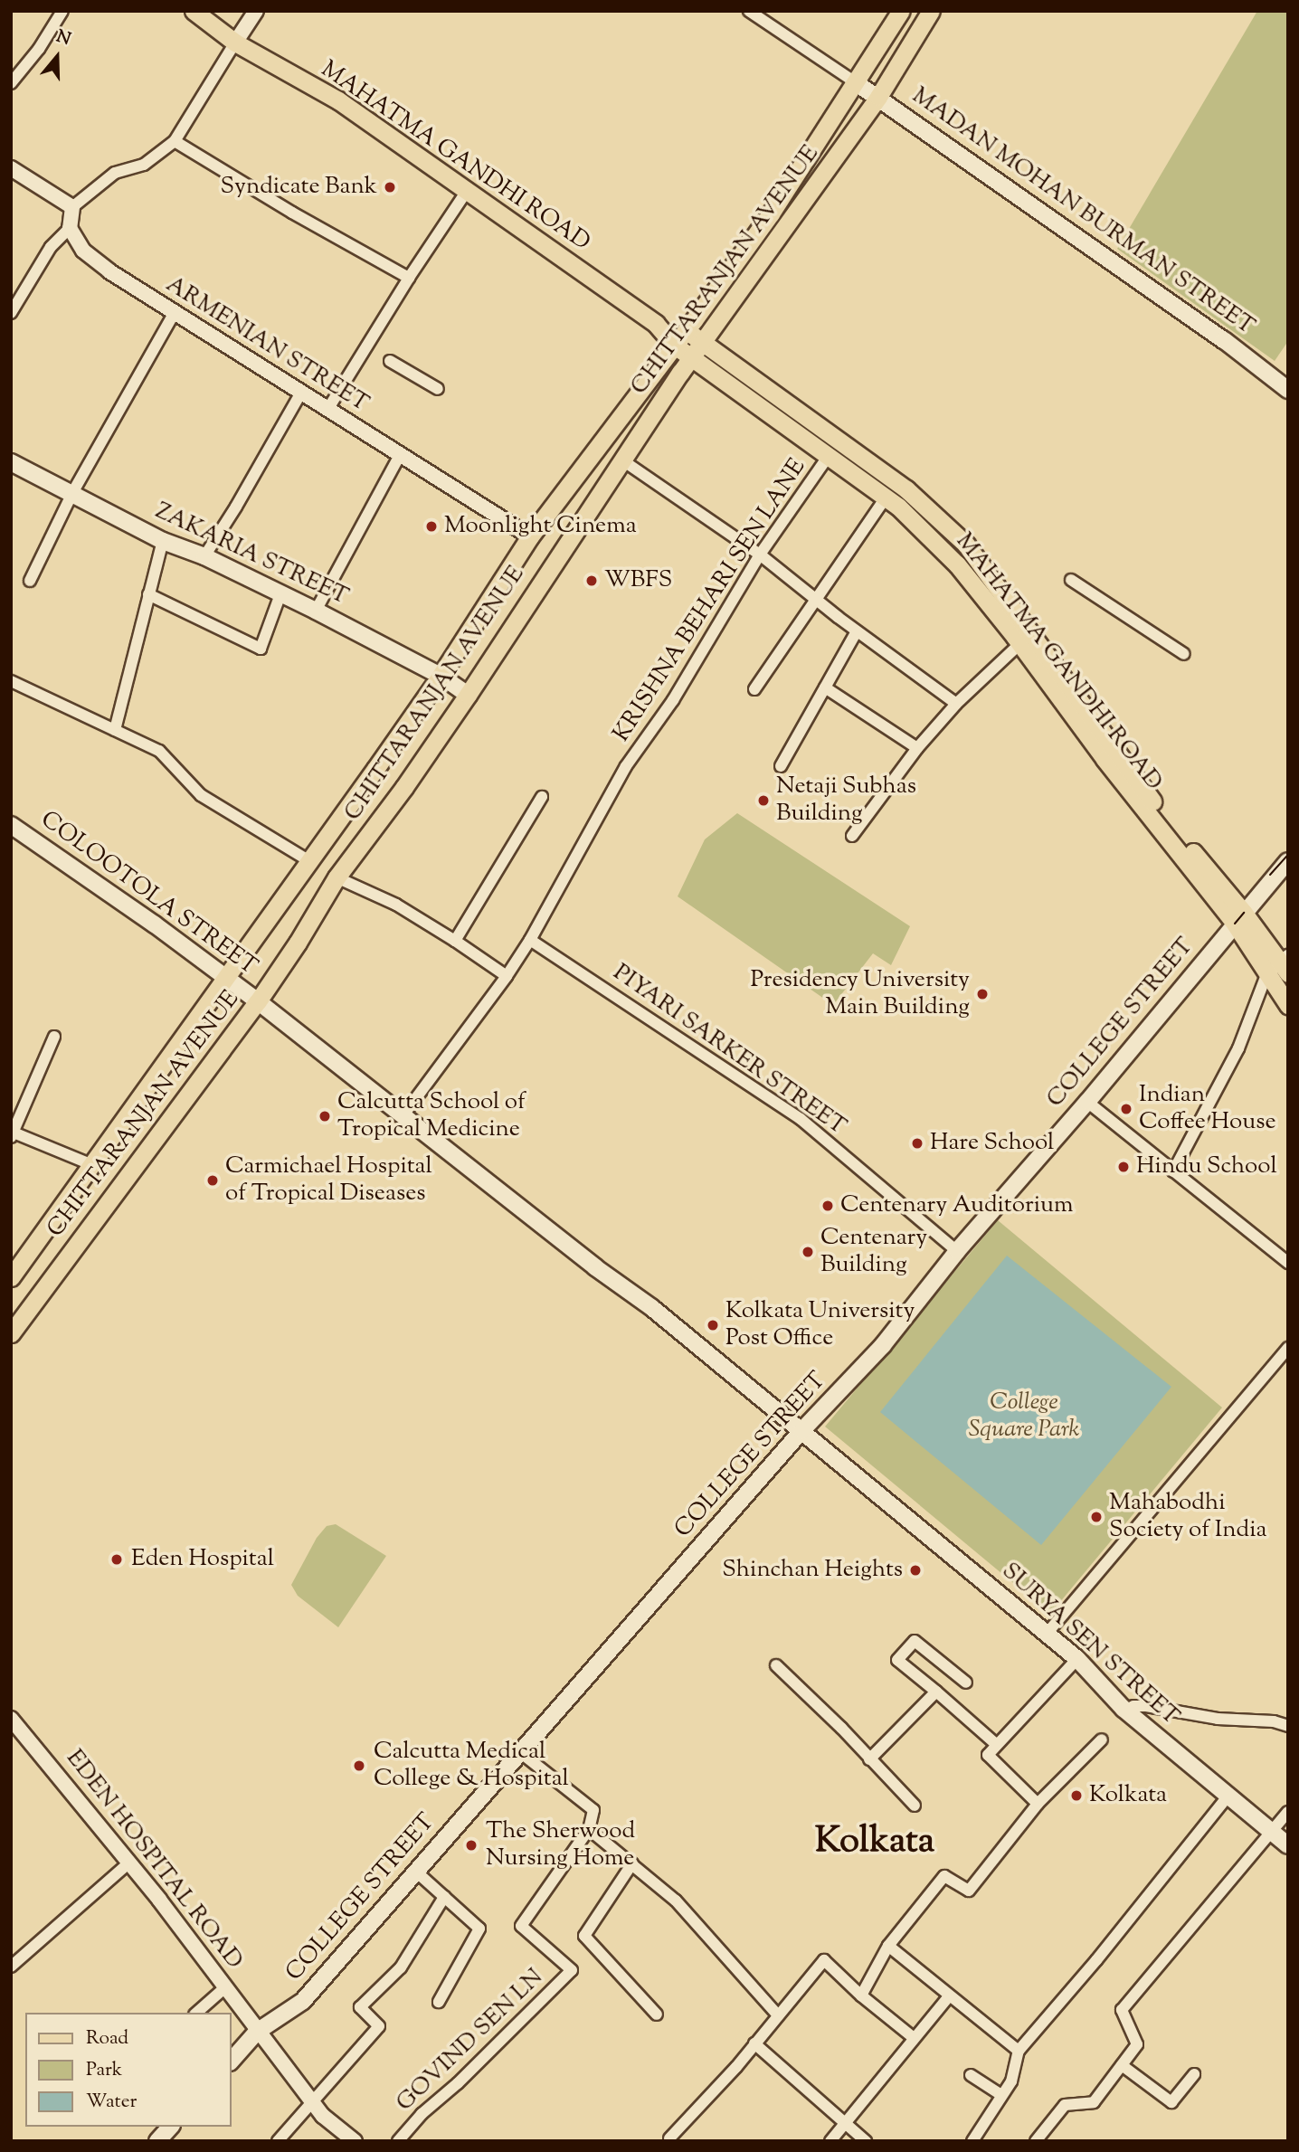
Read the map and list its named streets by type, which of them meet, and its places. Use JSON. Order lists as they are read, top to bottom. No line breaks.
{"streets":{"main road":["MAHATMA GANDHI ROAD","MADAN MOHAN BURMAN STREET","CHITTARANJAN AVENUE","ZAKARIA STREET","COLOOTOLA STREET","COLLEGE STREET","SURYA SEN STREET"],"street":["ARMENIAN STREET","KRISHNA BEHARI SEN LANE","PIYARI SARKER STREET","EDEN HOSPITAL ROAD","GOVIND SEN LN"]},"crossings":[["MAHATMA GANDHI ROAD","CHITTARANJAN AVENUE"],["MAHATMA GANDHI ROAD","KRISHNA BEHARI SEN LANE"],["MAHATMA GANDHI ROAD","COLLEGE STREET"],["MADAN MOHAN BURMAN STREET","CHITTARANJAN AVENUE"],["CHITTARANJAN AVENUE","ZAKARIA STREET"],["CHITTARANJAN AVENUE","COLOOTOLA STREET"],["KRISHNA BEHARI SEN LANE","COLOOTOLA STREET"],["KRISHNA BEHARI SEN LANE","PIYARI SARKER STREET"],["KRISHNA BEHARI SEN LANE","SURYA SEN STREET"],["COLOOTOLA STREET","SURYA SEN STREET"],["COLLEGE STREET","PIYARI SARKER STREET"],["COLLEGE STREET","SURYA SEN STREET"],["COLLEGE STREET","EDEN HOSPITAL ROAD"]],"districts":["Kolkata"],"parks":["College Square Park"],"places":["Syndicate Bank","Moonlight Cinema","WBFS","Netaji Subhas Building","Presidency University Main Building","Indian Coffee House","Calcutta School of Tropical Medicine","Hare School","Hindu School","Carmichael Hospital of Tropical Diseases","Centenary Auditorium","Centenary Building","Kolkata University Post Office","Mahabodhi Society of India","Eden Hospital","Shinchan Heights","Calcutta Medical College & Hospital","Kolkata","The Sherwood Nursing Home"],"legend":["Road","Park","Water"],"north":"top"}
